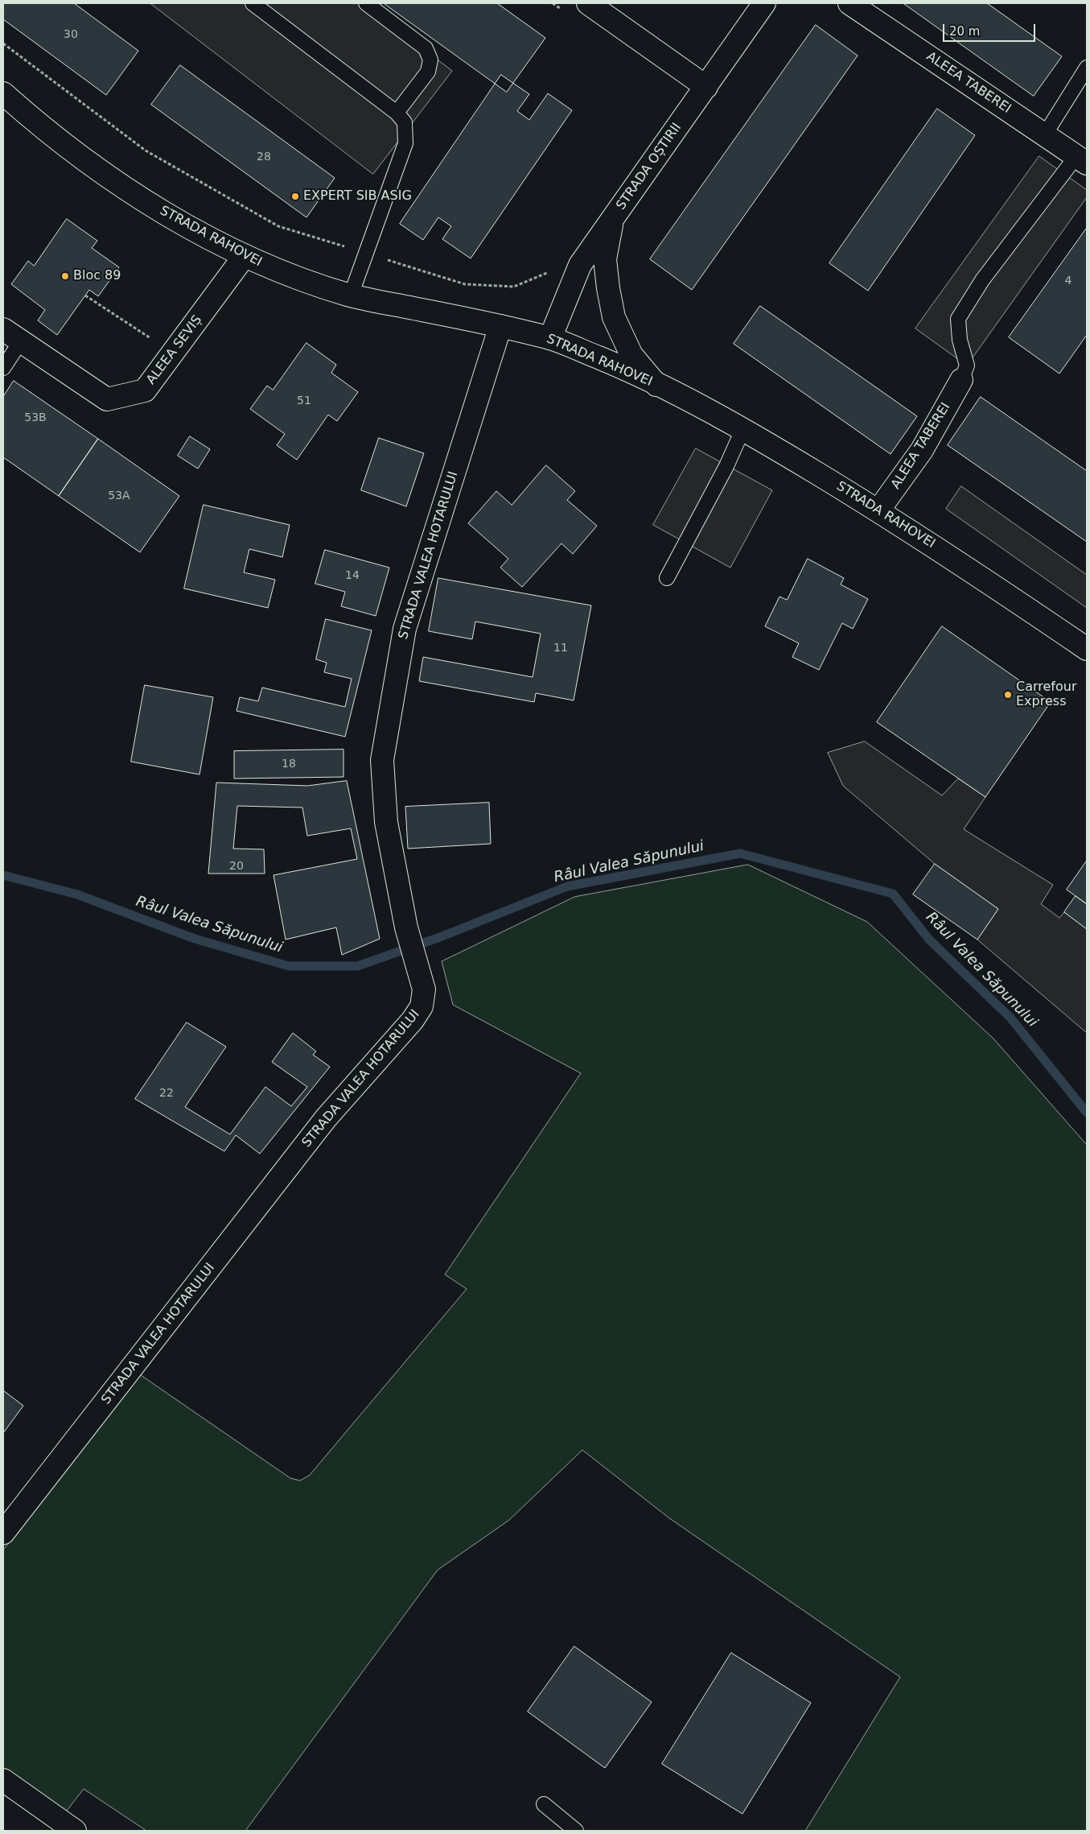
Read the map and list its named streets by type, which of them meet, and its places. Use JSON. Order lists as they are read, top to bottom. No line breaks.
{"streets":{"street":["ALEEA TABEREI","STRADA OȘTIRII","STRADA RAHOVEI","ALEEA SEVIȘ","STRADA VALEA HOTARULUI"]},"crossings":[["ALEEA TABEREI","STRADA RAHOVEI"],["STRADA OȘTIRII","STRADA RAHOVEI"],["STRADA RAHOVEI","ALEEA SEVIȘ"],["STRADA RAHOVEI","STRADA VALEA HOTARULUI"]],"water":["Râul Valea Săpunului"],"places":["EXPERT SIB ASIG","Bloc 89","Carrefour Express"],"house_numbers":["30","28","4","51","53B","53A","14","11","18","20","22"],"scale_bar":"20 m"}
